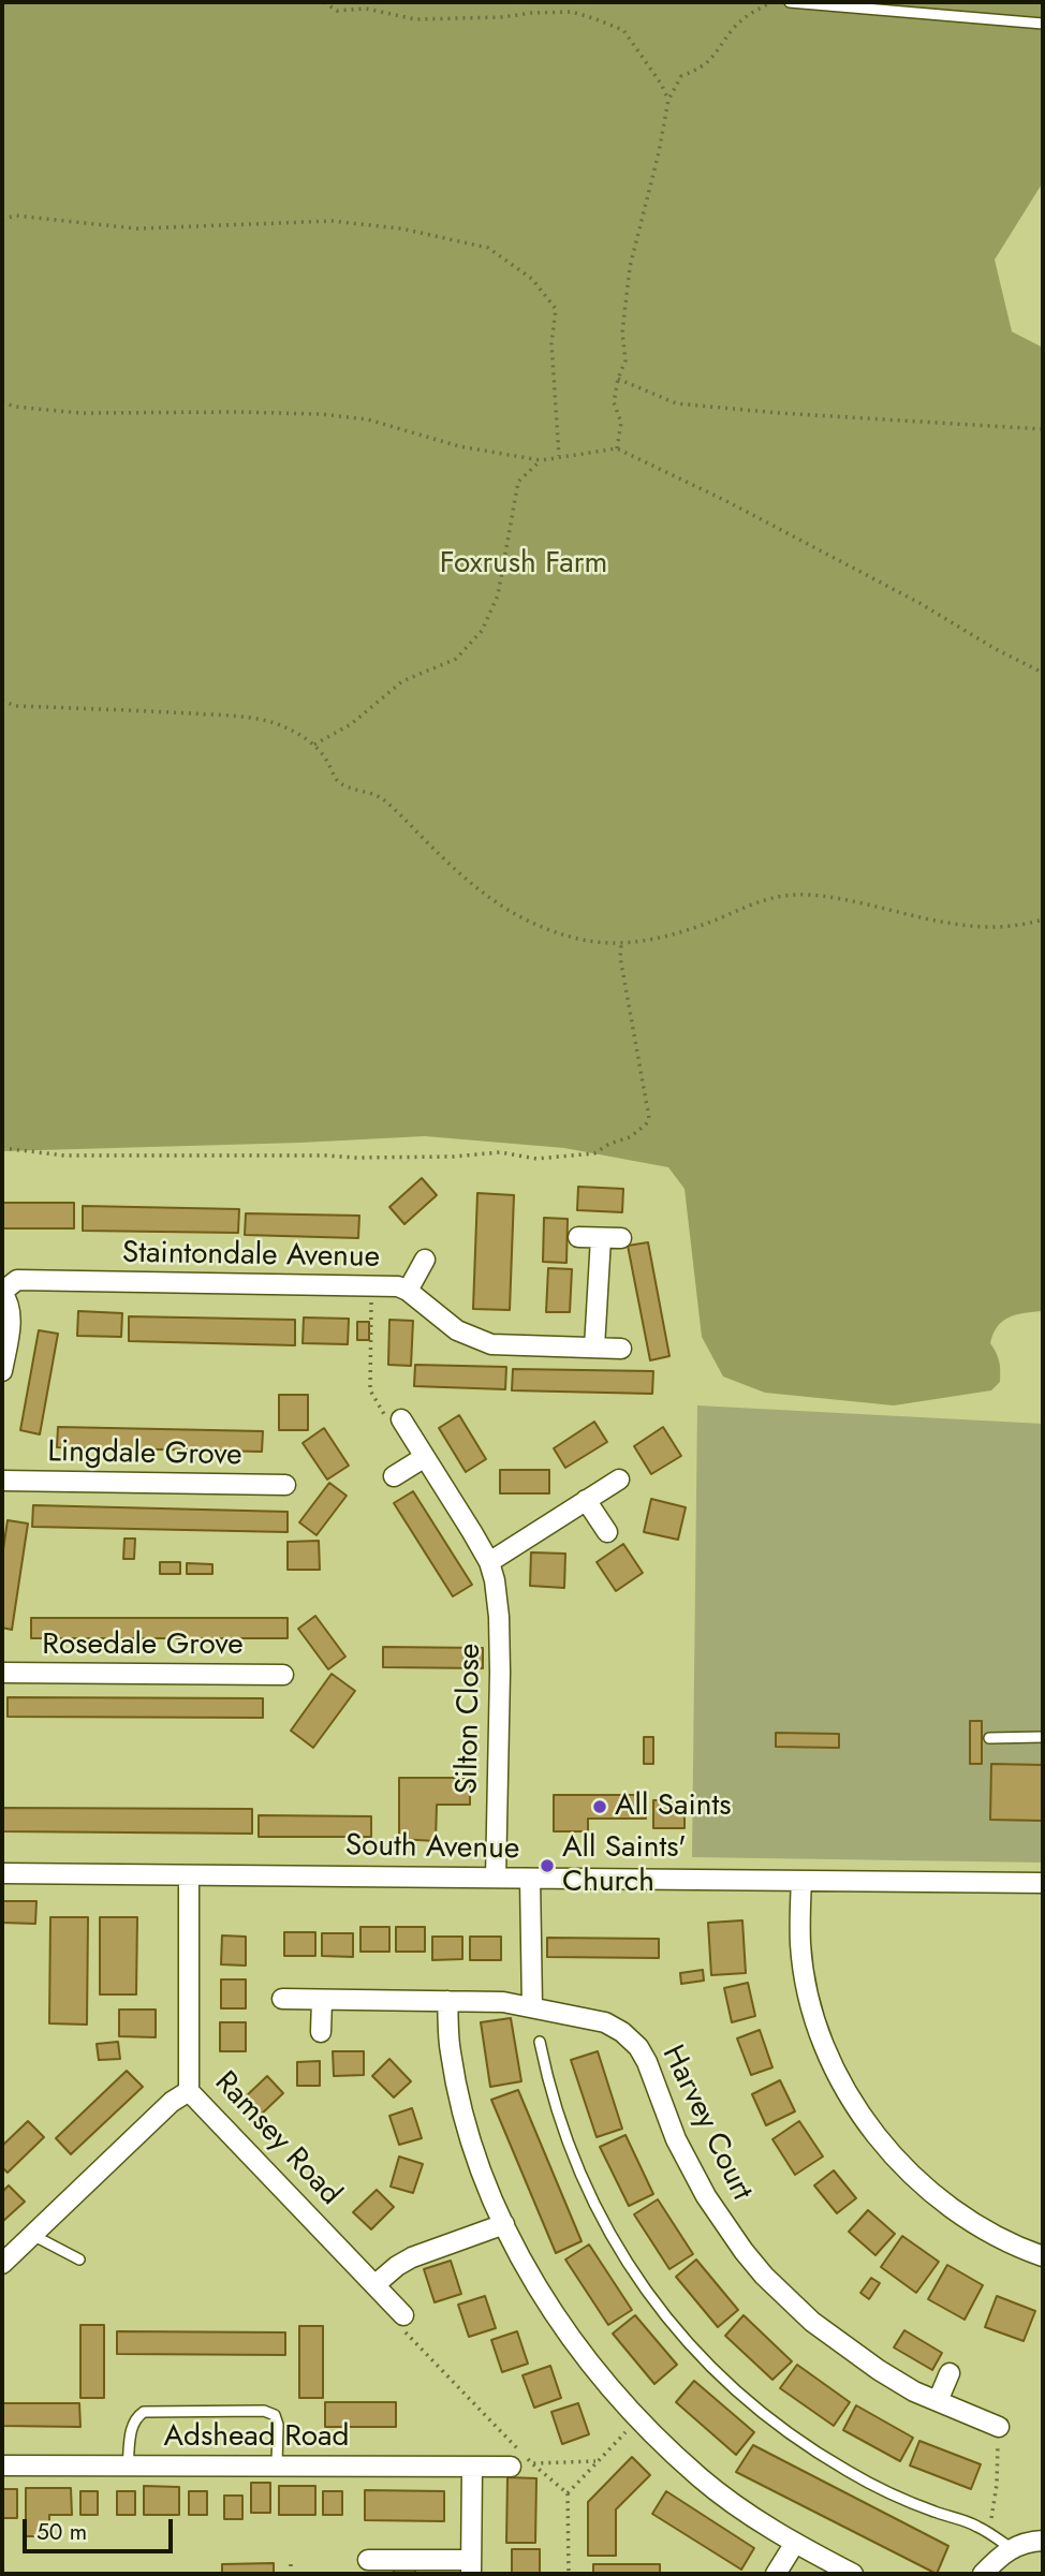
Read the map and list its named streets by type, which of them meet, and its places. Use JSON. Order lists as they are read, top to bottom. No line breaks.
{"streets":{"street":["Staintondale Avenue","Lingdale Grove","Rosedale Grove","Silton Close","South Avenue","Harvey Court","Ramsey Road","Adshead Road"]},"crossings":[["Silton Close","South Avenue"],["South Avenue","Ramsey Road"]],"parks":["Foxrush Farm"],"places":["All Saints","All Saints' Church"],"scale_bar":"50 m"}
